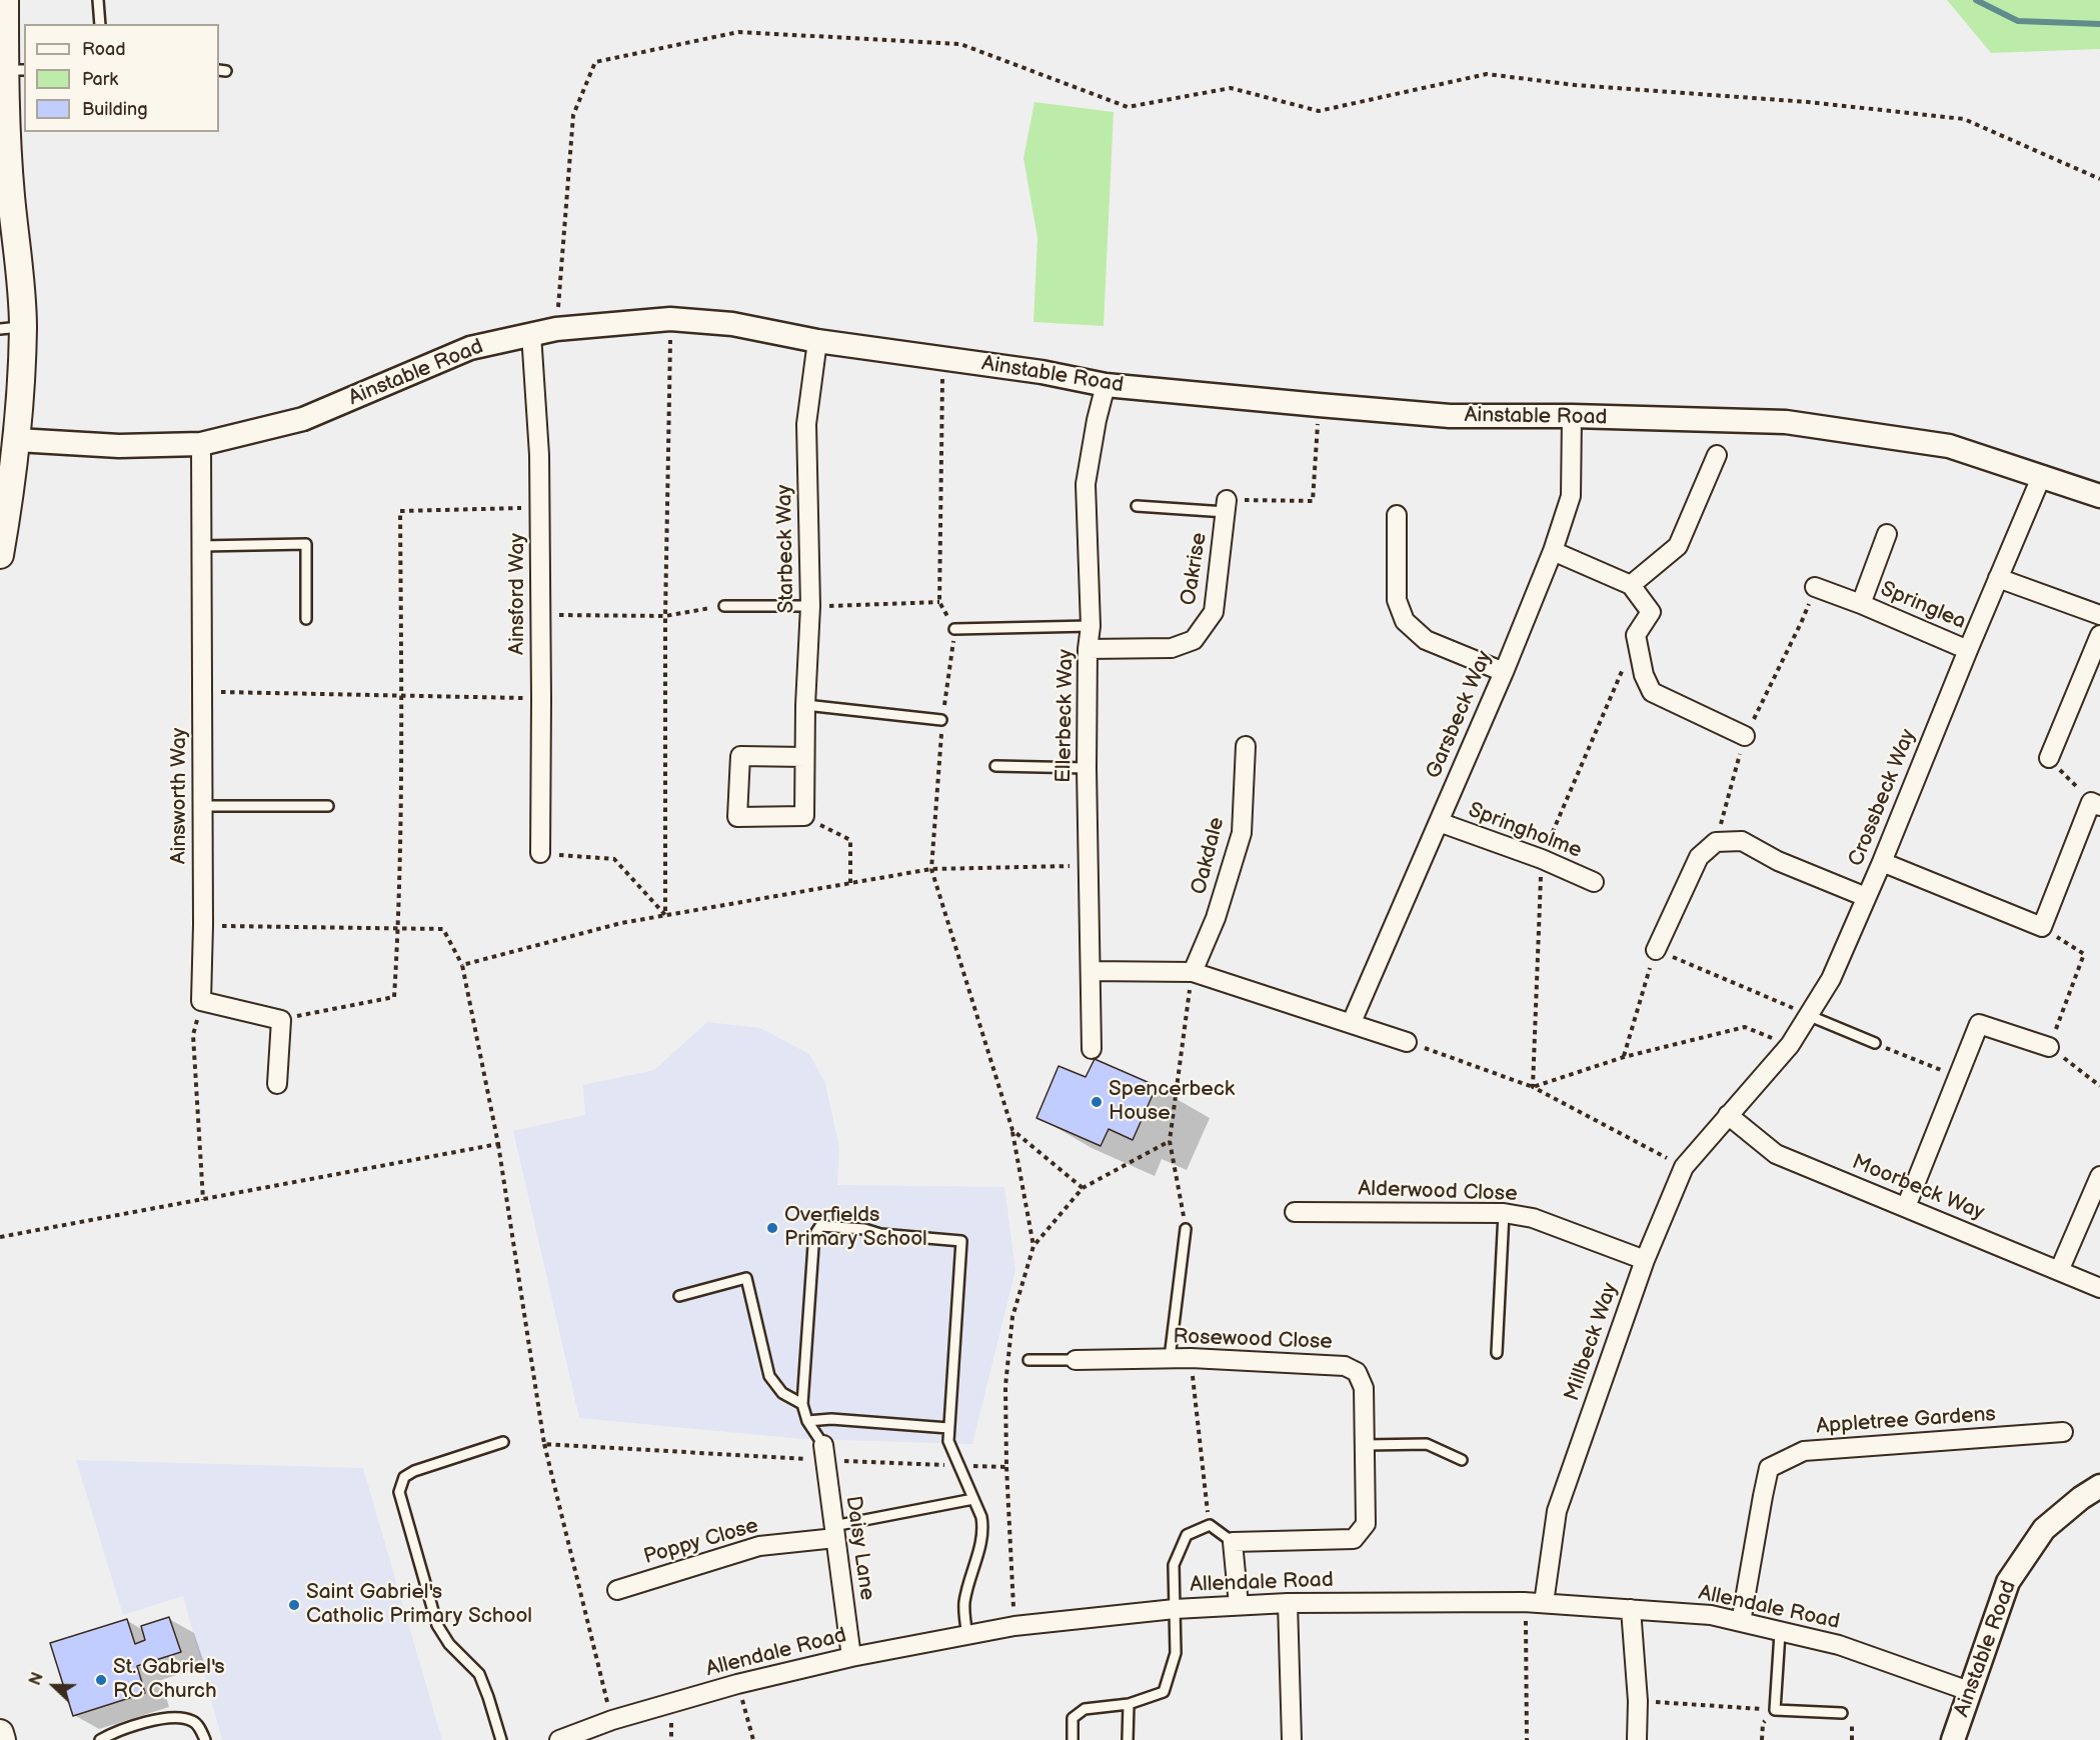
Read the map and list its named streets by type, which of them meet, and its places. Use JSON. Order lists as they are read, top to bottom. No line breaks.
{"streets":{"street":["Ainstable Road","Starbeck Way","Oakrise","Ainsford Way","Springlea","Garsbeck Way","Ellerbeck Way","Ainsworth Way","Crossbeck Way","Springholme","Oakdale","Moorbeck Way","Alderwood Close","Rosewood Close","Millbeck Way","Appletree Gardens","Poppy Close","Daisy Lane","Allendale Road"]},"crossings":[["Ainstable Road","Starbeck Way"],["Ainstable Road","Ainsford Way"],["Ainstable Road","Garsbeck Way"],["Ainstable Road","Ellerbeck Way"],["Ainstable Road","Ainsworth Way"],["Ainstable Road","Crossbeck Way"],["Ainstable Road","Allendale Road"],["Oakrise","Ellerbeck Way"],["Springlea","Crossbeck Way"],["Garsbeck Way","Springholme"],["Crossbeck Way","Moorbeck Way"],["Crossbeck Way","Millbeck Way"],["Moorbeck Way","Millbeck Way"],["Alderwood Close","Millbeck Way"],["Millbeck Way","Allendale Road"],["Appletree Gardens","Allendale Road"],["Poppy Close","Daisy Lane"],["Daisy Lane","Allendale Road"]],"places":["Spencerbeck House","Overfields Primary School","Saint Gabriel's Catholic Primary School","St. Gabriel's RC Church"],"legend":["Road","Park","Building"],"north":"left"}
